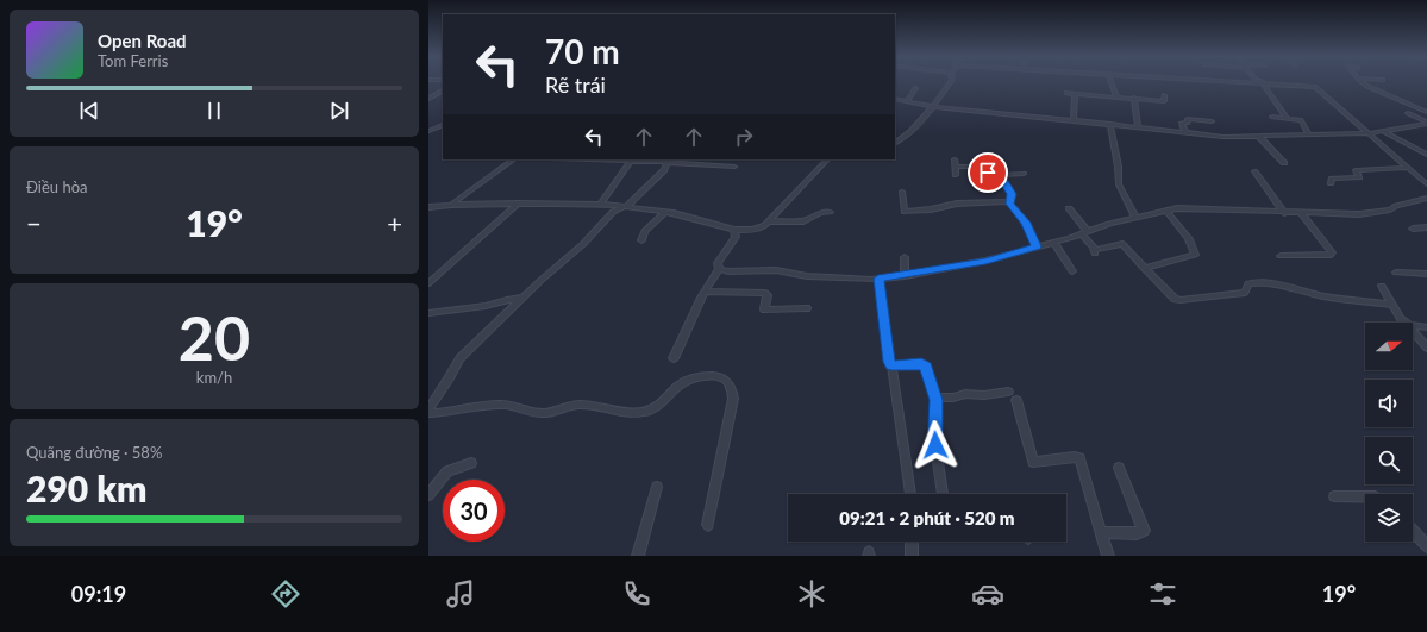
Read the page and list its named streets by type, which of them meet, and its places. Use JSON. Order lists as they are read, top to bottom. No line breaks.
{"north":"right","page":{"turn":["70 m","Rẽ trái"],"song":["Open Road","Tom Ferris"],"tile":["Điều hòa",["20","km/h"],["Quãng đường · 58%","290 km"]],"heat":["−","19°","+"],"limit":"30","trip":"09:21 · 2 phút · 520 m","tabs":["09:19","19°"]}}
